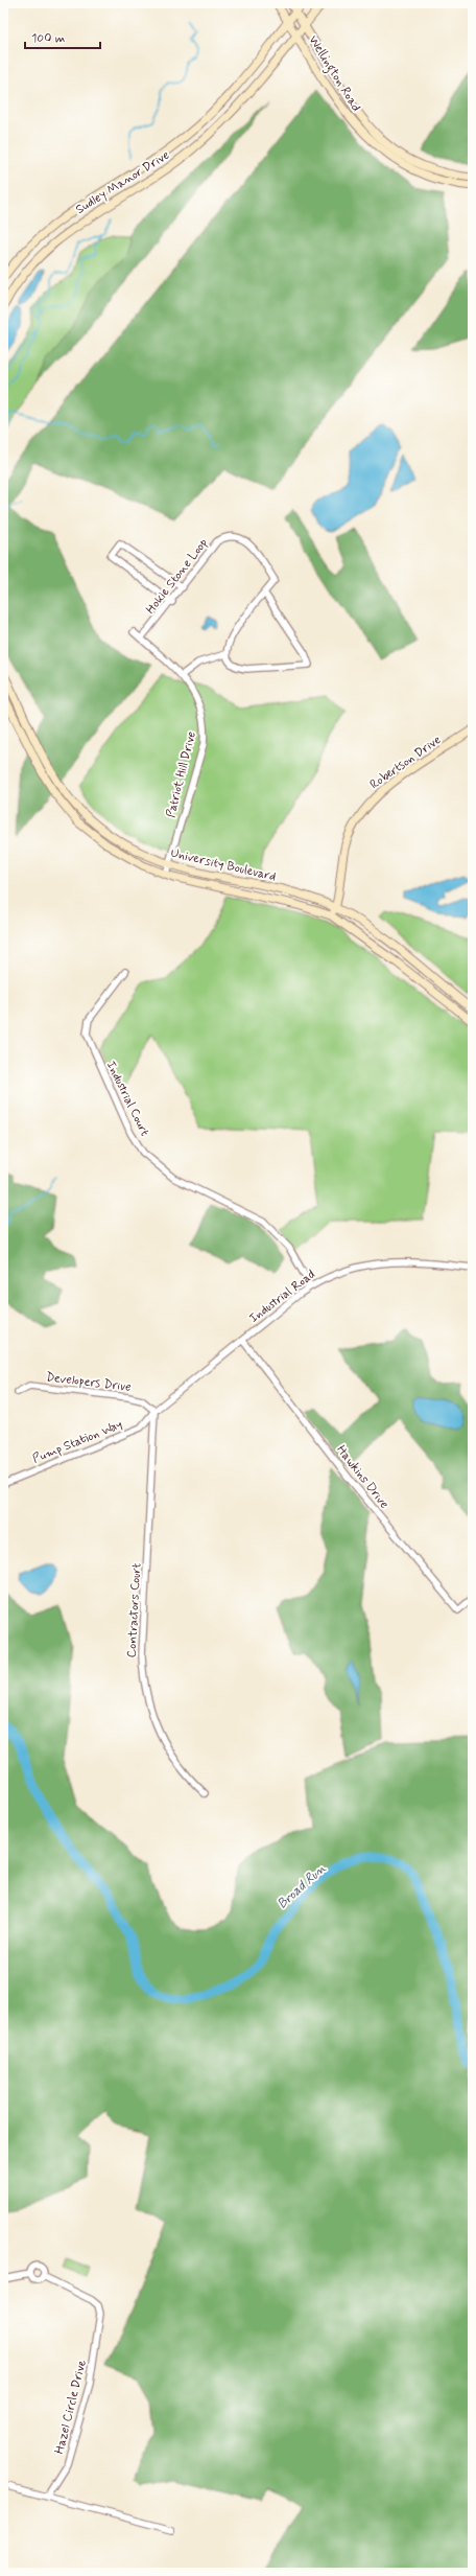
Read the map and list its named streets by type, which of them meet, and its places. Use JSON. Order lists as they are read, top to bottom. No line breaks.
{"streets":{"main road":["Wellington Road","Sudley Manor Drive","Robertson Drive","University Boulevard"],"street":["Hokie Stone Loop","Patriot Hill Drive","Industrial Court","Industrial Road","Developers Drive","Pump Station Way","Hawkins Drive","Contractors Court","Hazel Circle Drive"]},"crossings":[["Wellington Road","Sudley Manor Drive"],["Hokie Stone Loop","Patriot Hill Drive"],["Robertson Drive","University Boulevard"],["Patriot Hill Drive","University Boulevard"],["Industrial Court","Industrial Road"],["Industrial Road","Developers Drive"],["Industrial Road","Pump Station Way"],["Industrial Road","Hawkins Drive"],["Industrial Road","Contractors Court"],["Developers Drive","Pump Station Way"],["Developers Drive","Contractors Court"],["Pump Station Way","Contractors Court"]],"water":["Broad Run"],"scale_bar":"100 m"}
